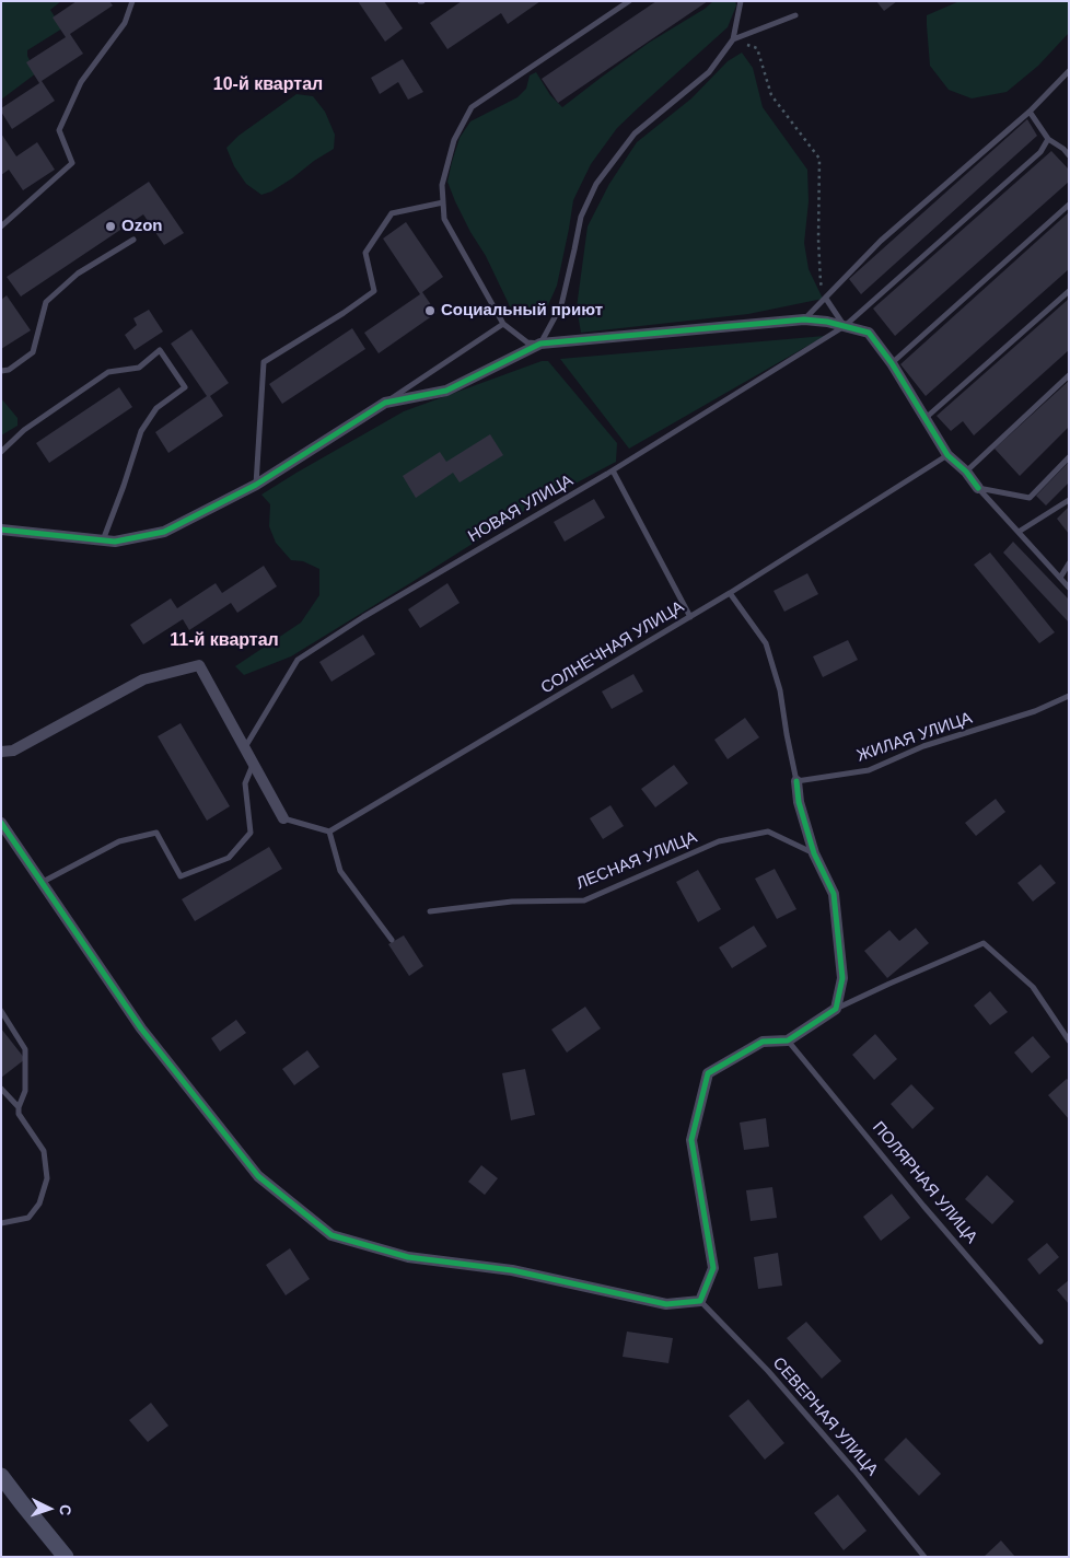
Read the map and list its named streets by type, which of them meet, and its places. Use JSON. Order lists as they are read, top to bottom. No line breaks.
{"streets":{"lane":["НОВАЯ УЛИЦА","СОЛНЕЧНАЯ УЛИЦА","ЖИЛАЯ УЛИЦА","ЛЕСНАЯ УЛИЦА","ПОЛЯРНАЯ УЛИЦА","СЕВЕРНАЯ УЛИЦА"]},"districts":["10-й квартал","11-й квартал"],"places":["Ozon","Социальный приют"],"north":"right"}
